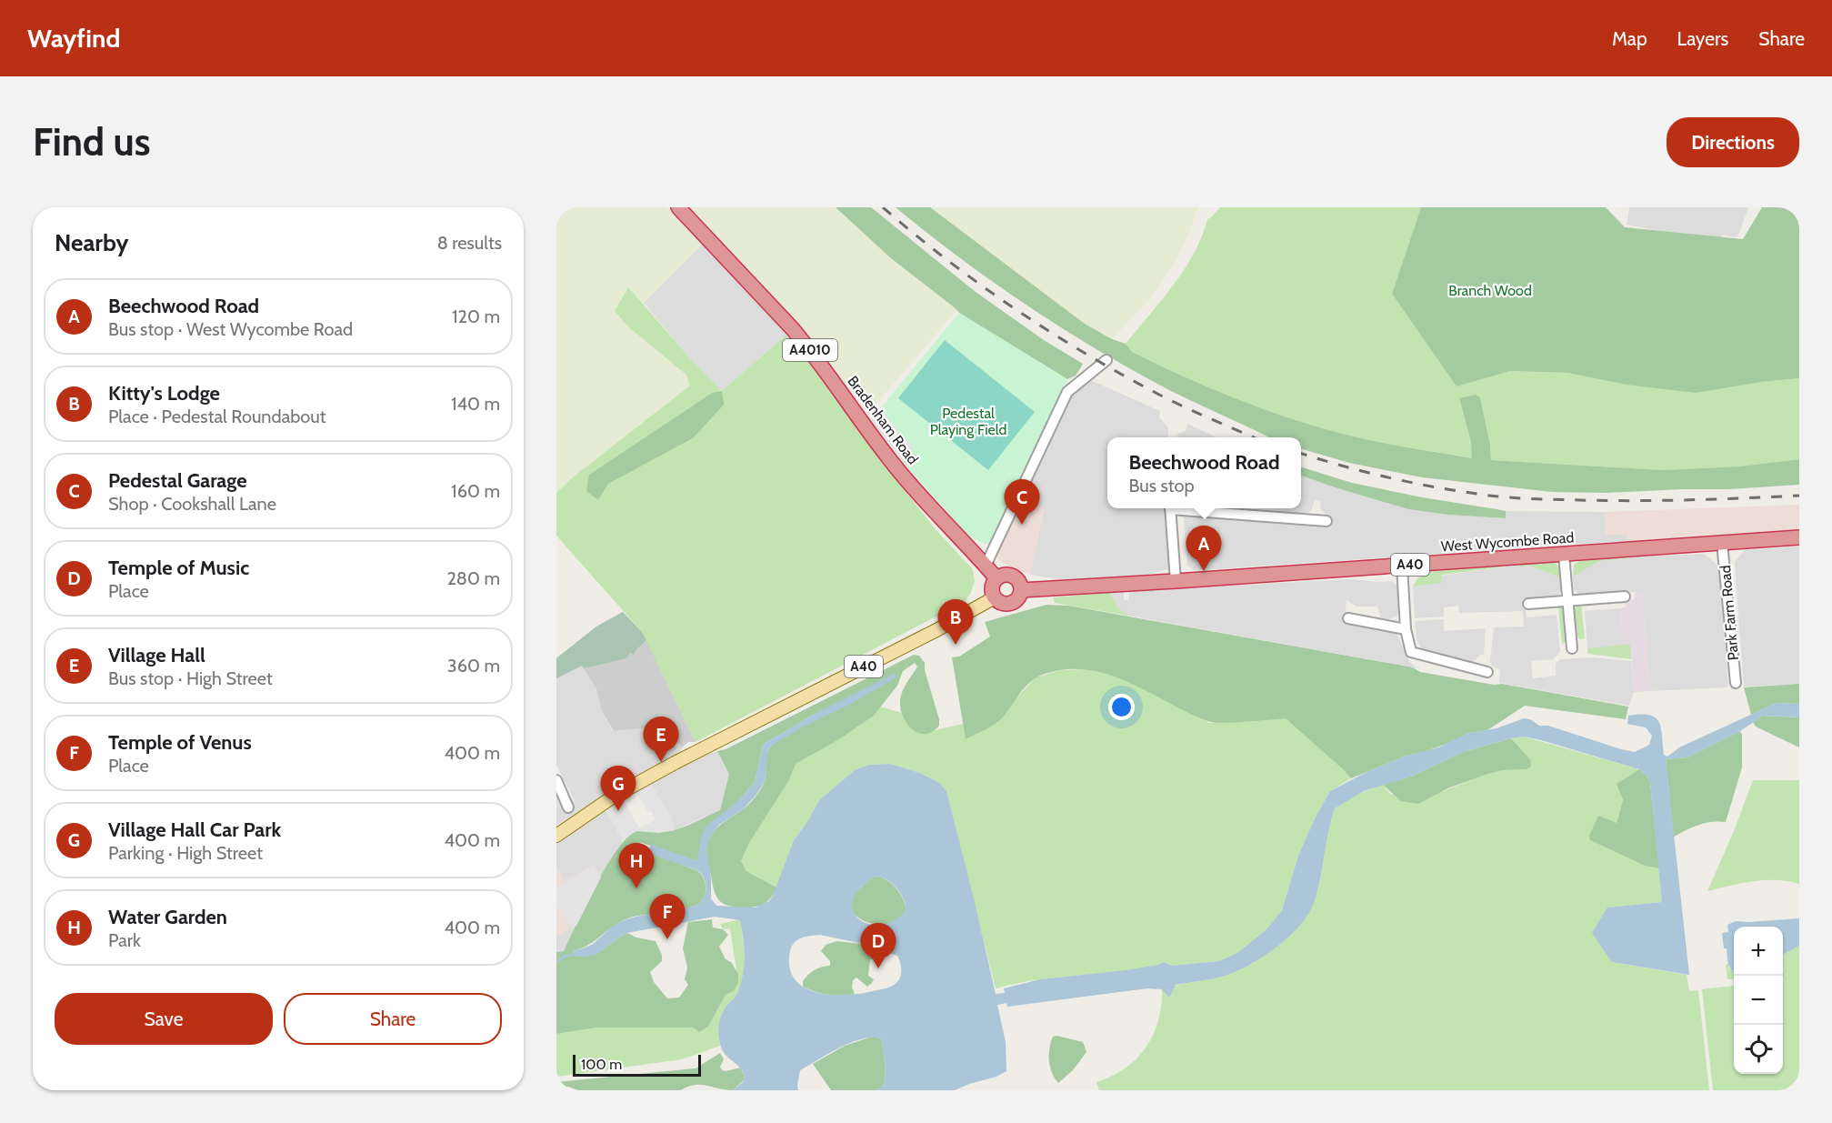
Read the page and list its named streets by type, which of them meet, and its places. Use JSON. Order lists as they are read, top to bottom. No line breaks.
{"streets":{"highway":["A4010","Bradenham Road","West Wycombe Road","A40"],"street":["Park Farm Road"]},"crossings":[["Bradenham Road","West Wycombe Road"],["Bradenham Road","A40"],["West Wycombe Road","A40"],["West Wycombe Road","Park Farm Road"]],"parks":["Branch Wood","Pedestal Playing Field"],"scale_bar":"100 m","page":{"header":"Wayfind","nav":["Map","Layers","Share"],"buttons":["Directions",["Save","Share"]],"title":"Find us","heading":["Nearby","8 results"],"list":[{"mark":"A","name":"Beechwood Road","note":"Bus stop · West Wycombe Road","value":"120 m"},{"mark":"B","name":"Kitty's Lodge","note":"Place · Pedestal Roundabout","value":"140 m"},{"mark":"C","name":"Pedestal Garage","note":"Shop · Cookshall Lane","value":"160 m"},{"mark":"D","name":"Temple of Music","note":"Place","value":"280 m"},{"mark":"E","name":"Village Hall","note":"Bus stop · High Street","value":"360 m"},{"mark":"F","name":"Temple of Venus","note":"Place","value":"400 m"},{"mark":"G","name":"Village Hall Car Park","note":"Parking · High Street","value":"400 m"},{"mark":"H","name":"Water Garden","note":"Park","value":"400 m"}],"popup":["Beechwood Road","Bus stop"],"pins":["C","A","B","E","G","H","F","D"],"map_buttons":["+","−"],"scale":"100 m"}}
